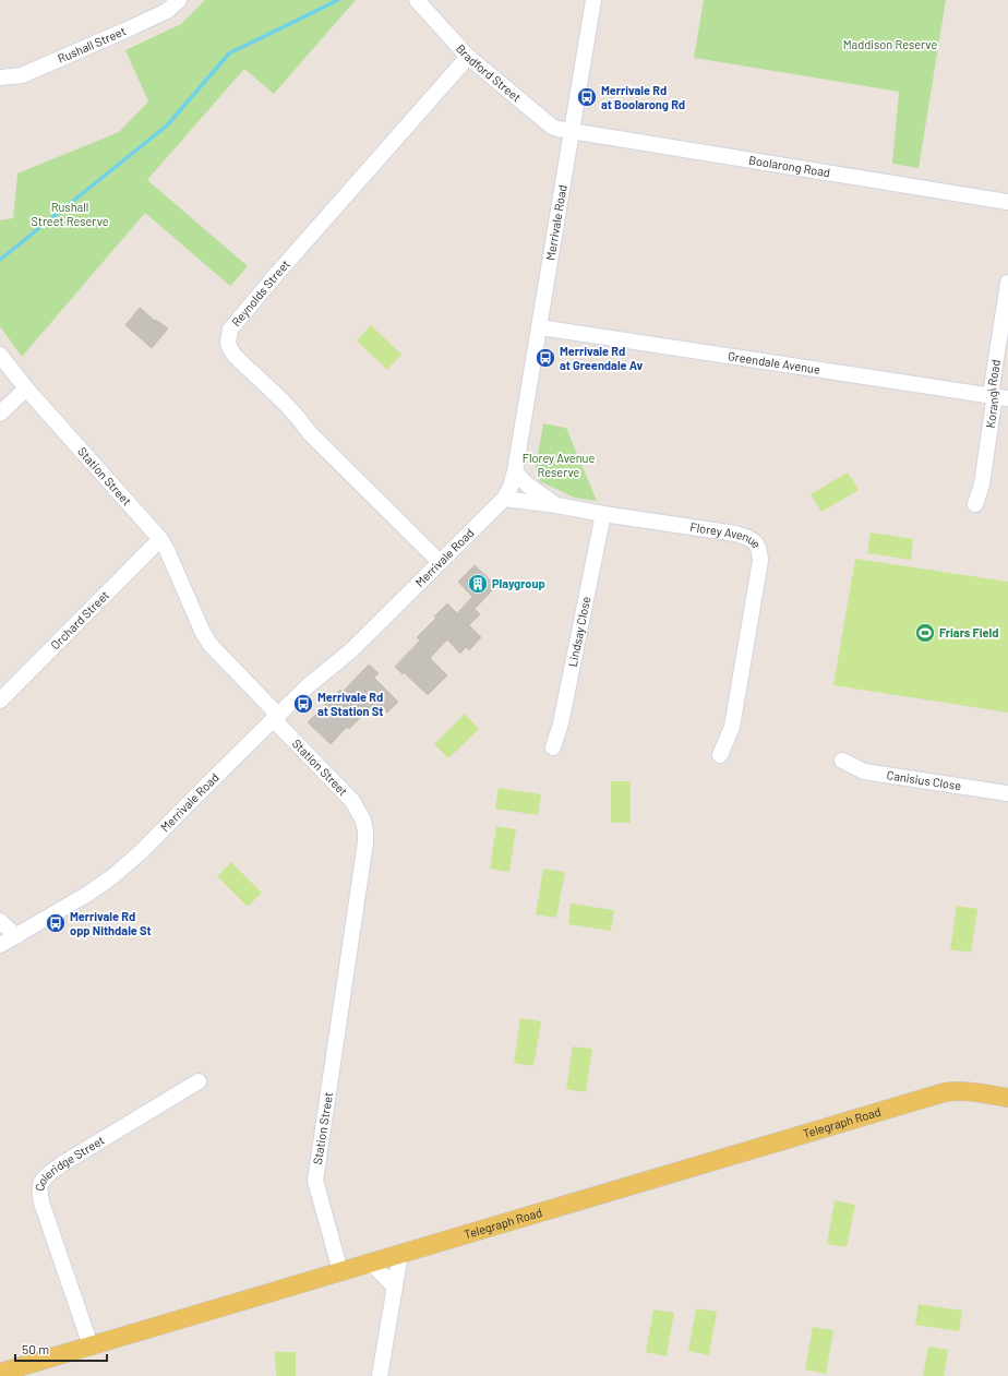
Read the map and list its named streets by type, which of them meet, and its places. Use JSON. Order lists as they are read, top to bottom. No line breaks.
{"streets":{"main road":["Telegraph Road"],"street":["Rushall Street","Bradford Street","Boolarong Road","Merrivale Road","Reynolds Street","Greendale Avenue","Korangi Road","Station Street","Florey Avenue","Orchard Street","Lindsay Close","Canisius Close","Coleridge Street"]},"crossings":[["Bradford Street","Boolarong Road"],["Bradford Street","Merrivale Road"],["Bradford Street","Reynolds Street"],["Boolarong Road","Merrivale Road"],["Merrivale Road","Reynolds Street"],["Merrivale Road","Greendale Avenue"],["Merrivale Road","Station Street"],["Merrivale Road","Florey Avenue"],["Greendale Avenue","Korangi Road"],["Station Street","Orchard Street"],["Station Street","Telegraph Road"],["Florey Avenue","Lindsay Close"],["Telegraph Road","Coleridge Street"]],"parks":["Maddison Reserve","Rushall Street Reserve","Florey Avenue Reserve"],"places":{"bus stop":["Merrivale Rd at Boolarong Rd","Merrivale Rd at Greendale Av","Merrivale Rd at Station St","Merrivale Rd opp Nithdale St"],"building":["Playgroup"],"sports":["Friars Field"]},"scale_bar":"50 m"}
